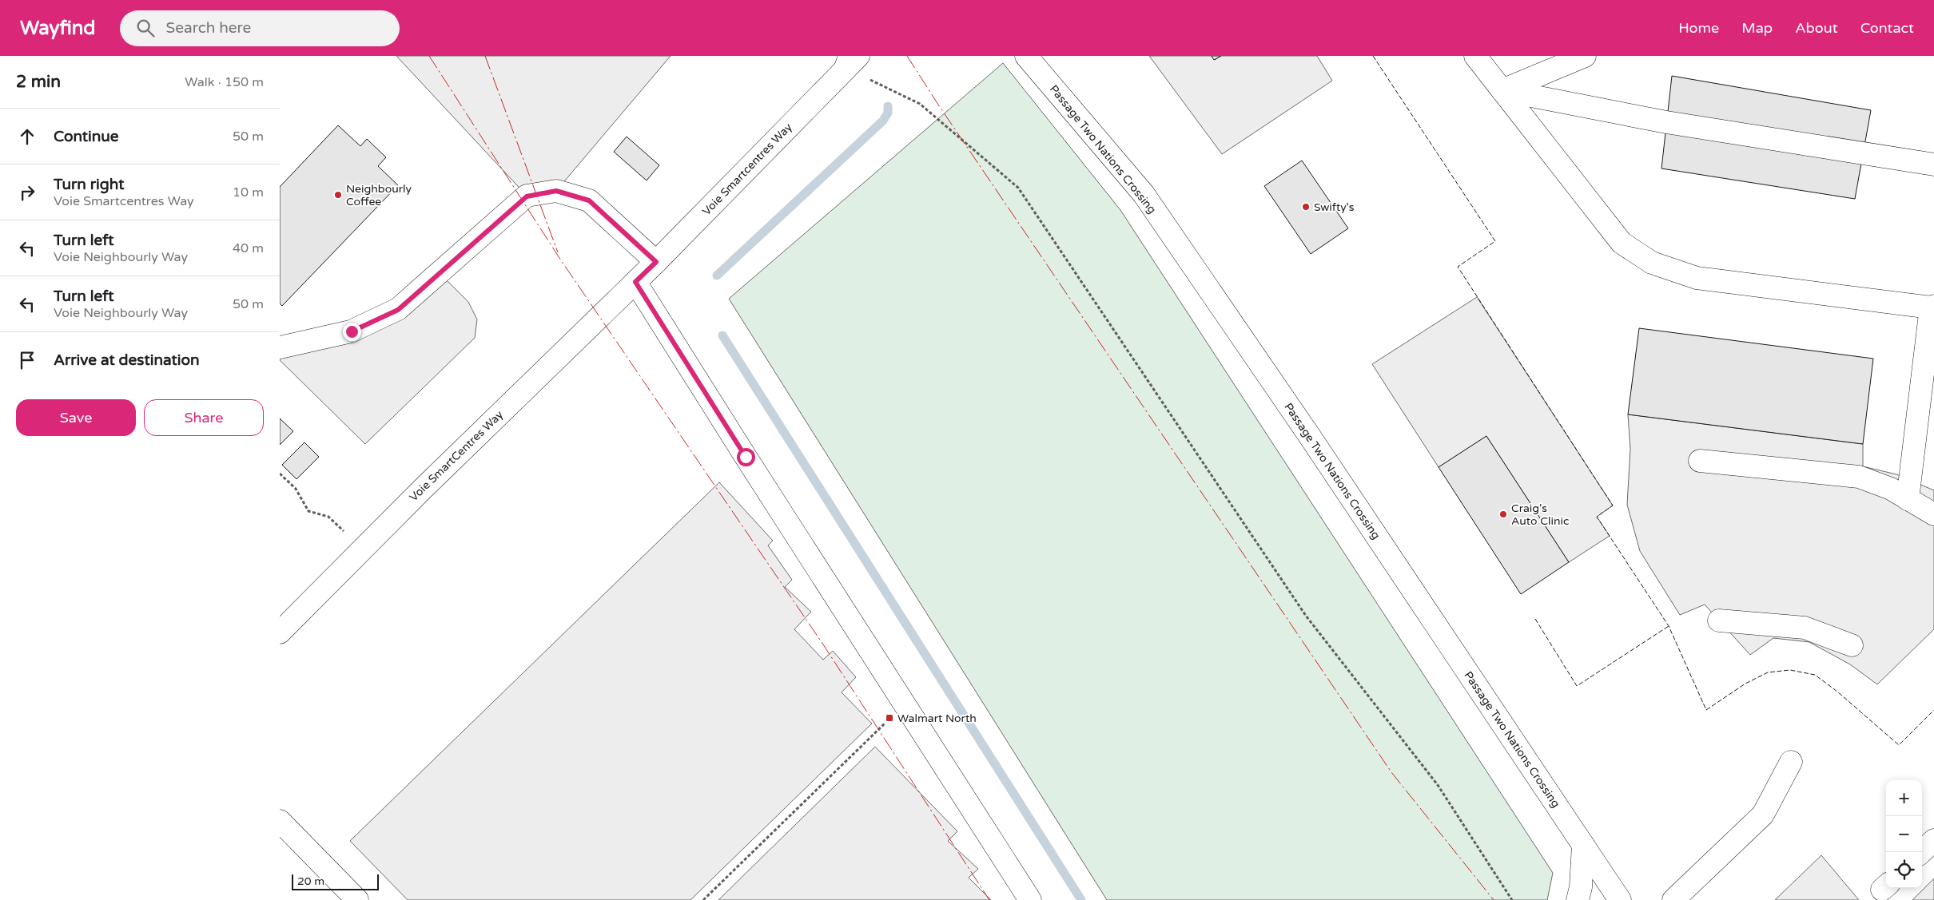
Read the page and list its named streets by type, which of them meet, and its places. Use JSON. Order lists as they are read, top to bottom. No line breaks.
{"streets":{"street":["Passage Two Nations Crossing","Voie Smartcentres Way","Voie SmartCentres Way"]},"crossings":[["Voie Smartcentres Way","Voie SmartCentres Way"]],"places":{"other":["Neighbourly Coffee","Swifty's","Craig's Auto Clinic"],"transit":["Walmart North"]},"scale_bar":"20 m","page":{"header":"Wayfind","search":"Search here","nav":["Home","Map","About","Contact"],"heading":["2 min","Walk · 150 m"],"list":[["Continue","50 m"],["Turn right","Voie Smartcentres Way","10 m"],["Turn left","Voie Neighbourly Way","40 m"],["Turn left","Voie Neighbourly Way","50 m"],"Arrive at destination"],"buttons":["Save","Share"],"map_buttons":["+","−"],"scale":"20 m"}}
